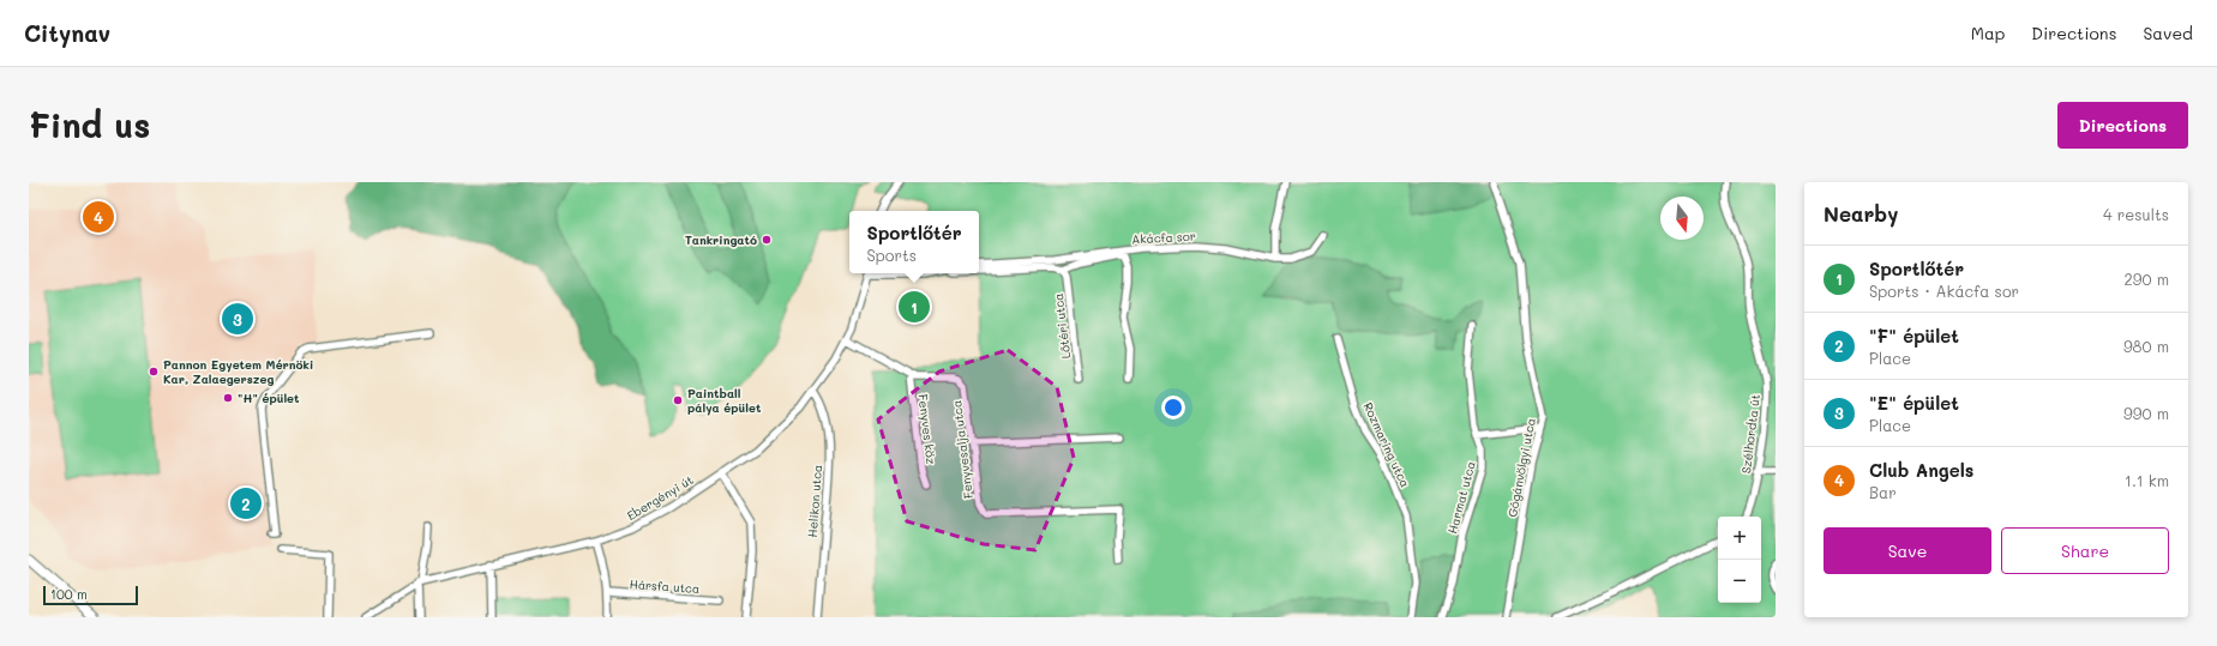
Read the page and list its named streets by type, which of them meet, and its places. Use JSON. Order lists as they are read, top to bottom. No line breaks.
{"streets":{"street":["Akácfa sor","Lőtéri utca","Fenyves köz","Szélhordta út","Rozmaring utca","Fenyvesalja utca","Gógánvölgyi utca","Ebergényi út","Harmat utca","Helikon utca","Hársfa utca"]},"crossings":[["Fenyves köz","Fenyvesalja utca"],["Fenyvesalja utca","Ebergényi út"],["Ebergényi út","Helikon utca"]],"places":["Tankringató","Pannon Egyetem Mérnöki Kar, Zalaegerszeg","\"H\" épület","Paintball pálya épület"],"scale_bar":"100 m","north":"bottom","page":{"header":"Citynav","nav":["Map","Directions","Saved"],"buttons":["Directions",["Save","Share"]],"title":"Find us","heading":["Nearby","4 results"],"pins":["4","1","3","2"],"popup":["Sportlőtér","Sports"],"list":[{"mark":"1","name":"Sportlőtér","note":"Sports · Akácfa sor","value":"290 m"},{"mark":"2","name":"\"F\" épület","note":"Place","value":"980 m"},{"mark":"3","name":"\"E\" épület","note":"Place","value":"990 m"},{"mark":"4","name":"Club Angels","note":"Bar","value":"1.1 km"}],"map_buttons":["+","−"],"scale":"100 m"}}
